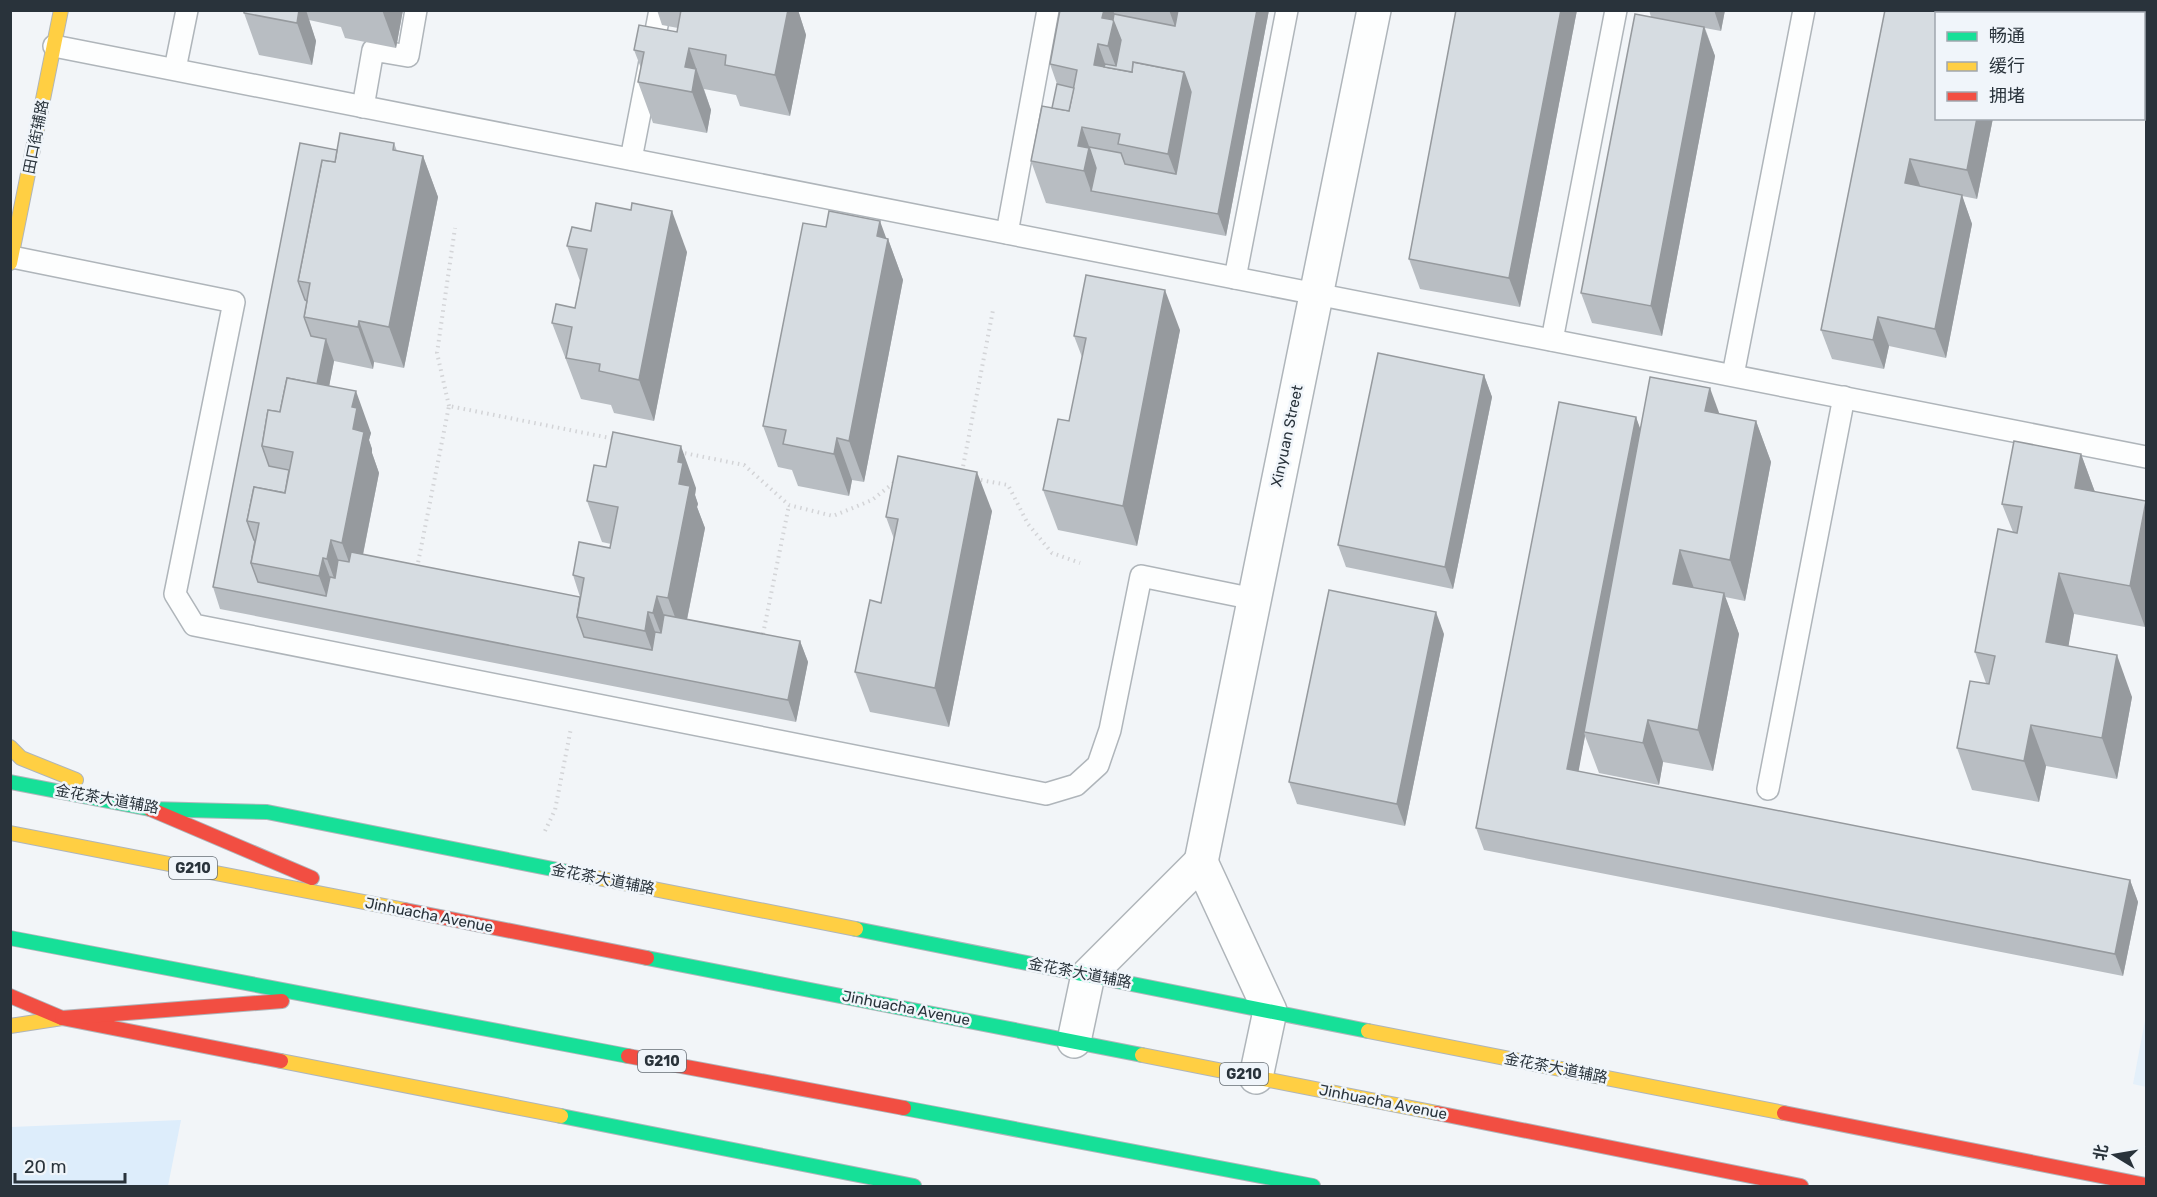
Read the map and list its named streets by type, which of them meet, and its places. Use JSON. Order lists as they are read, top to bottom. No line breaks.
{"streets":{"main road":["田口街辅路","金花茶大道辅路","G210","Jinhuacha Avenue"],"street":["Xinyuan Street"]},"legend":["畅通","缓行","拥堵"],"scale_bar":"20 m","north":"left"}
